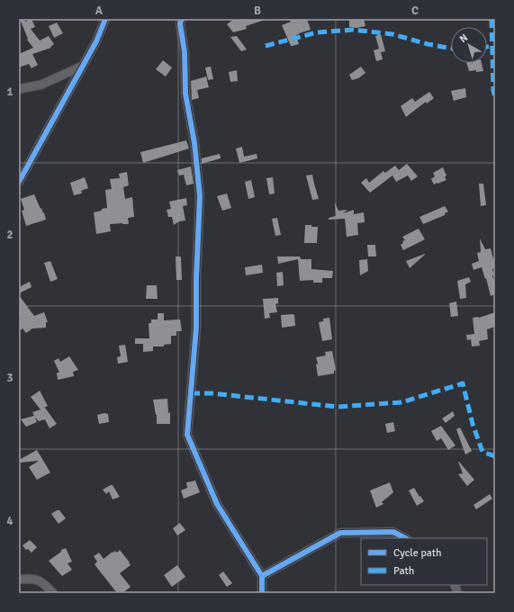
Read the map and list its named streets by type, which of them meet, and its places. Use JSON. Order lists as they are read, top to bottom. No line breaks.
{"legend":["Cycle path","Path"],"north":"top left","grid":{"columns":["A","B","C"],"rows":["1","2","3","4"]}}
